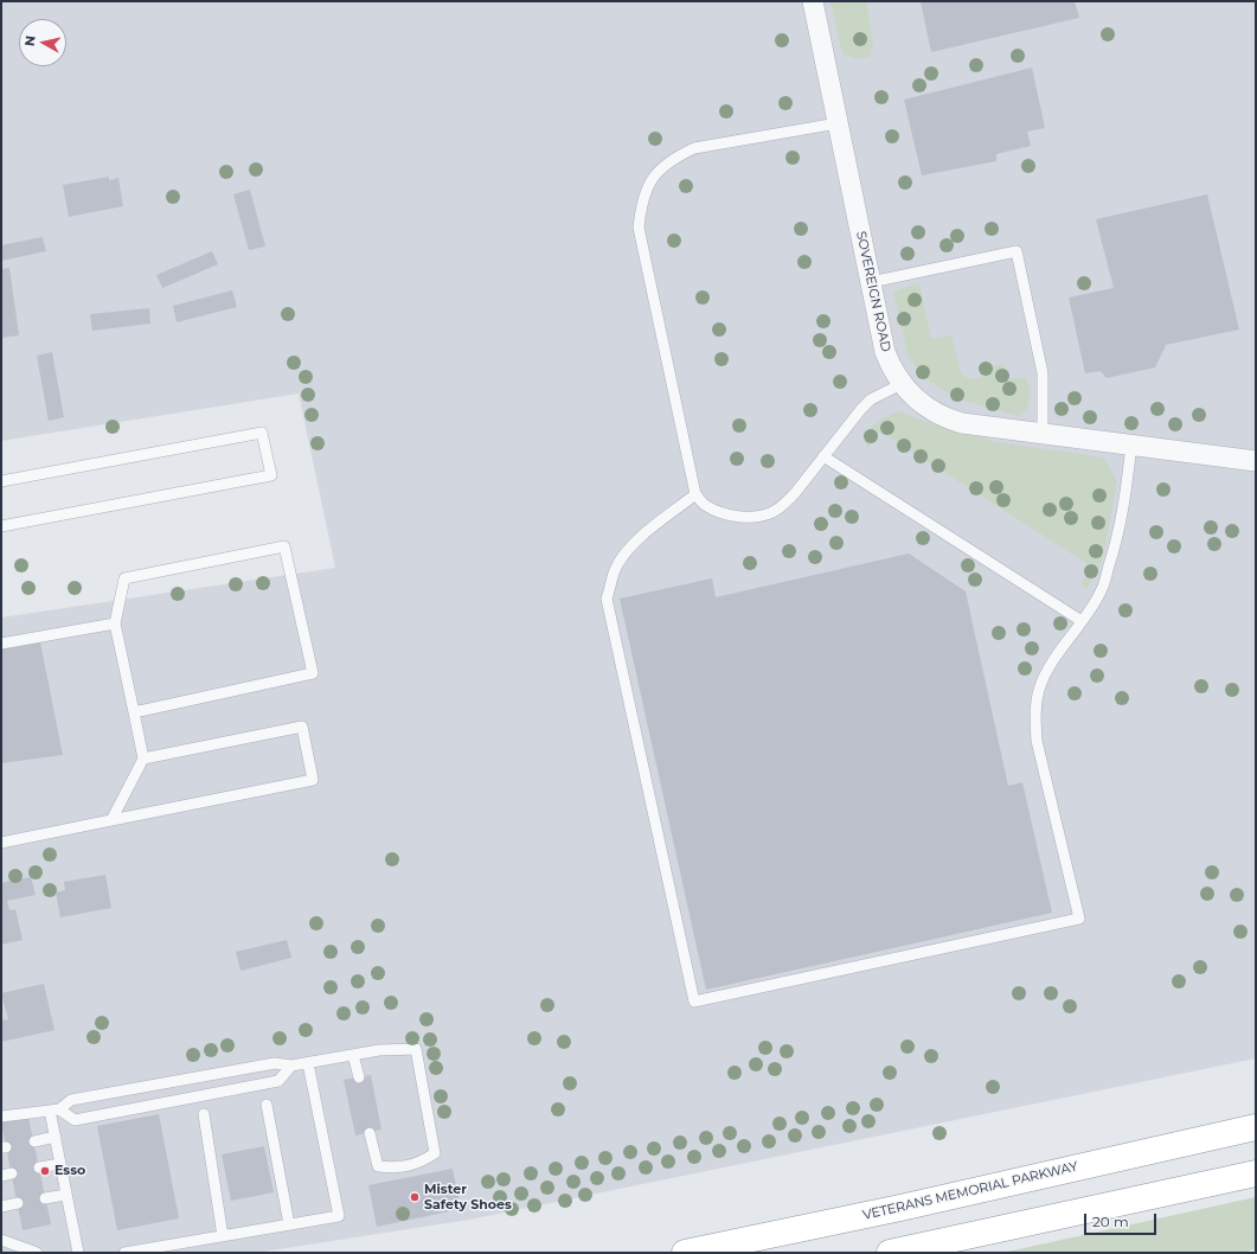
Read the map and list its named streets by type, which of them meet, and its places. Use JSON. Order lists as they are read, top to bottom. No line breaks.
{"streets":{"highway":["VETERANS MEMORIAL PARKWAY"],"street":["SOVEREIGN ROAD"]},"places":["Esso","Mister Safety Shoes"],"scale_bar":"20 m","north":"left"}
